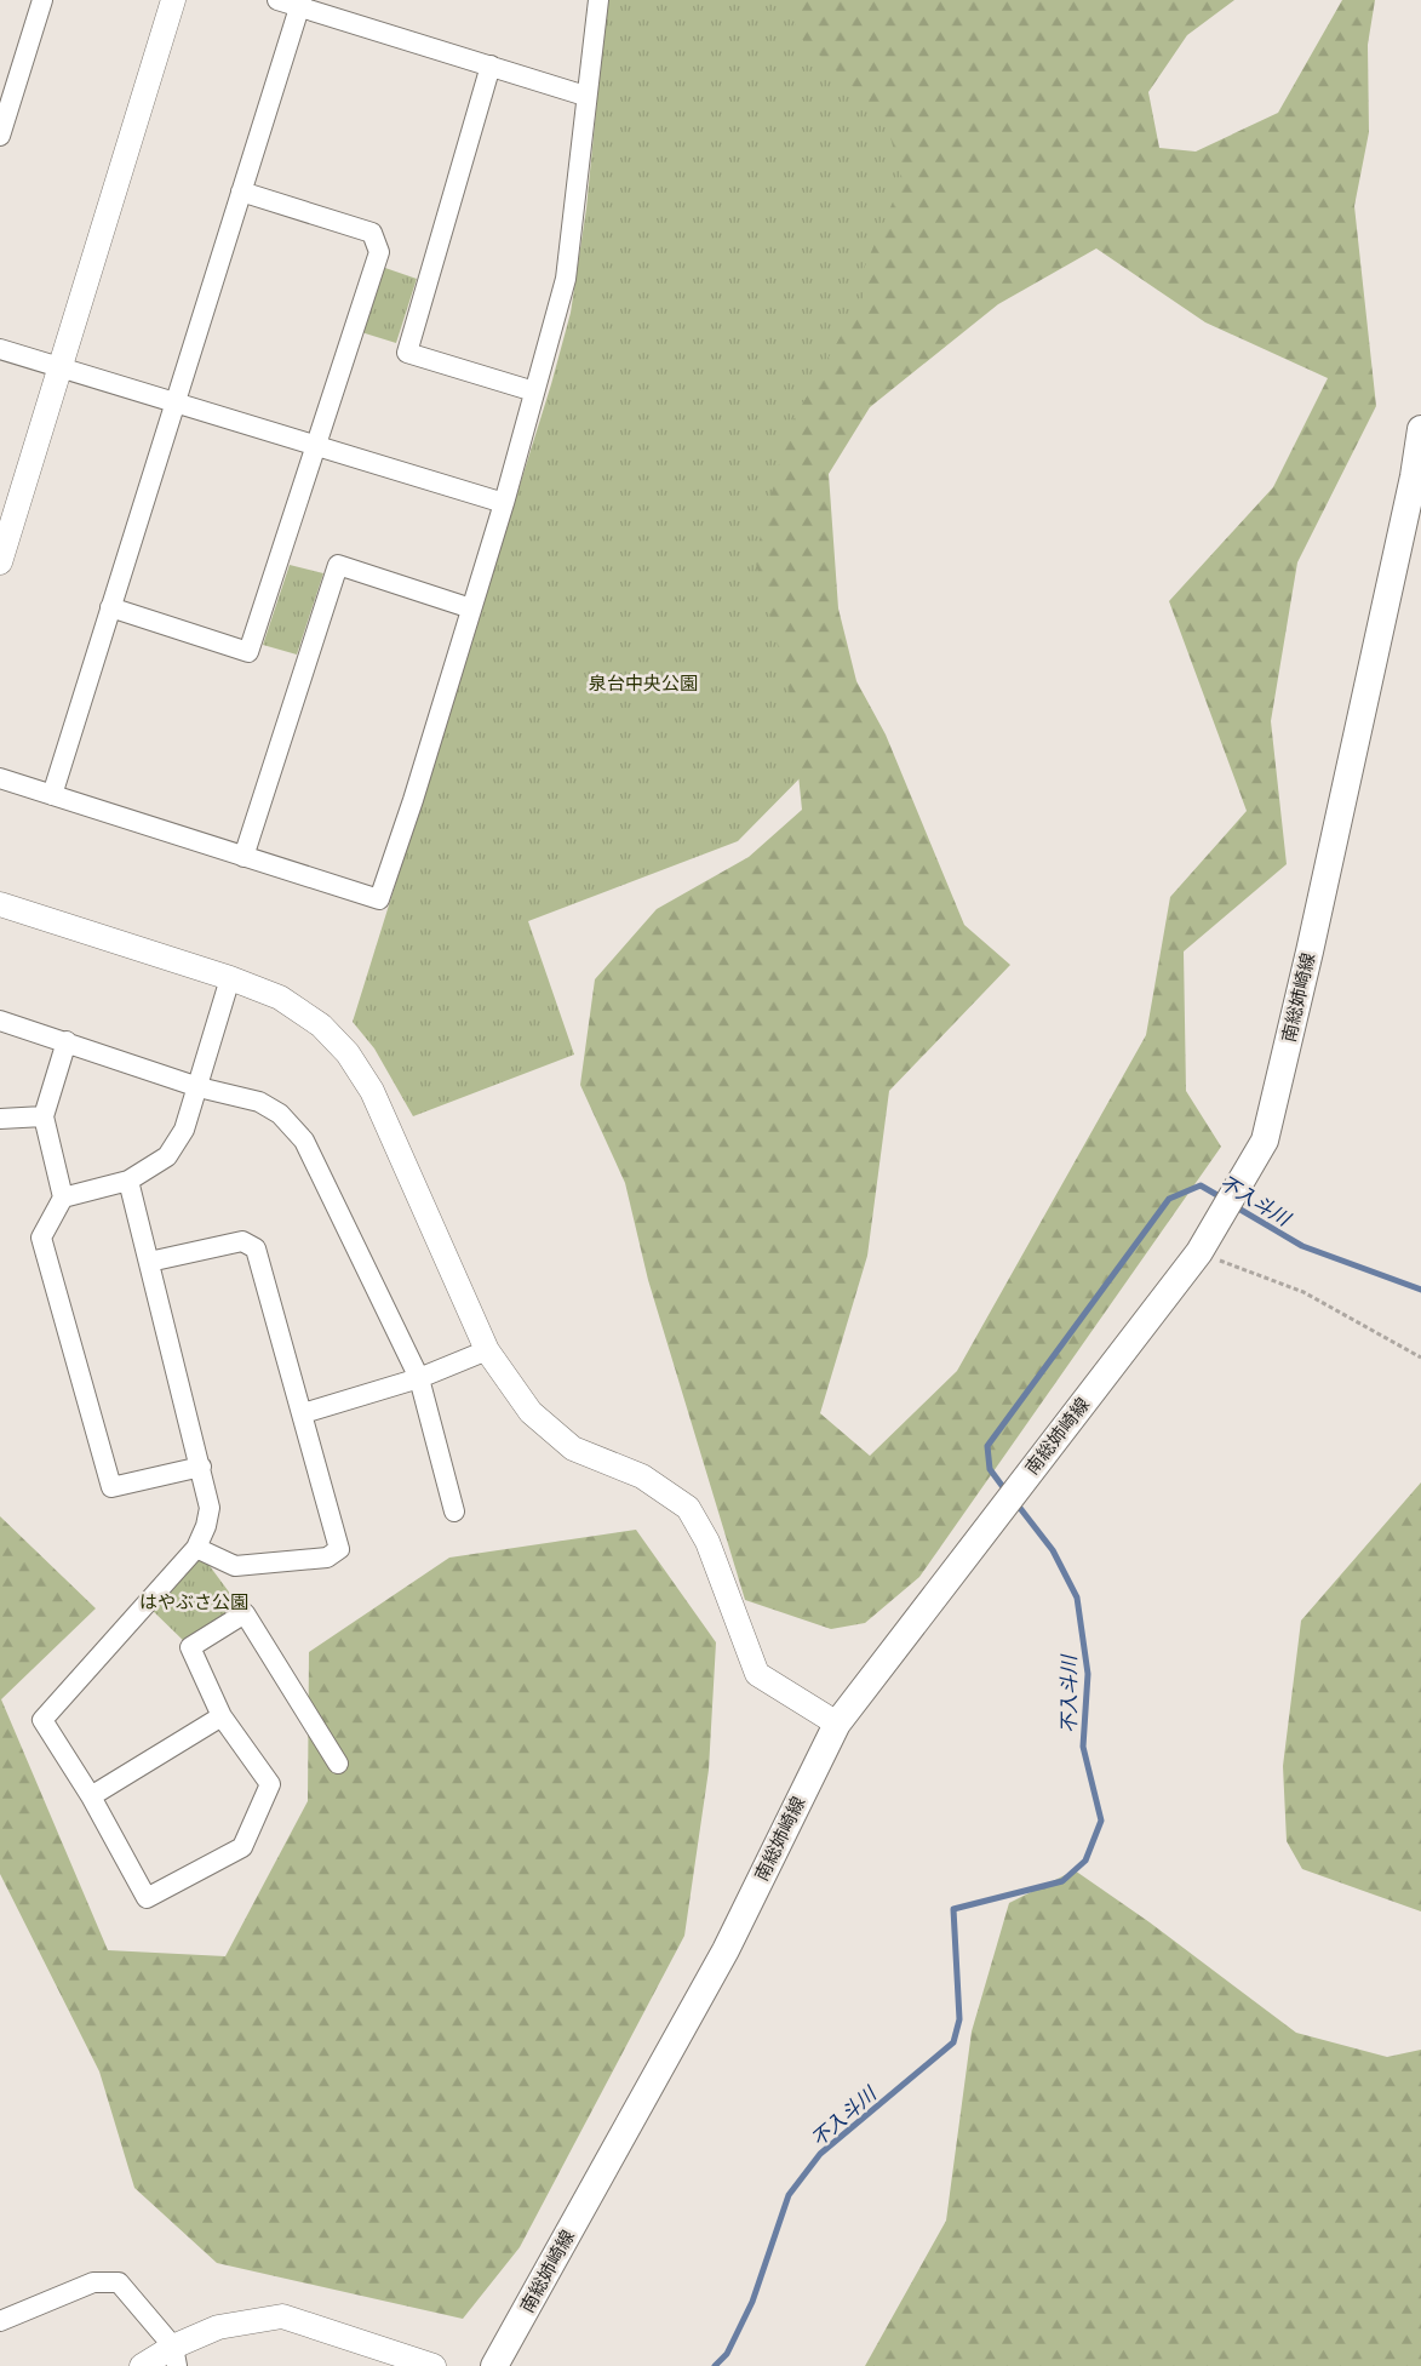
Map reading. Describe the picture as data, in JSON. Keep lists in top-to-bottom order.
{
  "streets": {
    "main road": ["南総姉崎線"]
  },
  "water": ["不入斗川"],
  "parks": ["泉台中央公園", "はやぶさ公園"]
}
